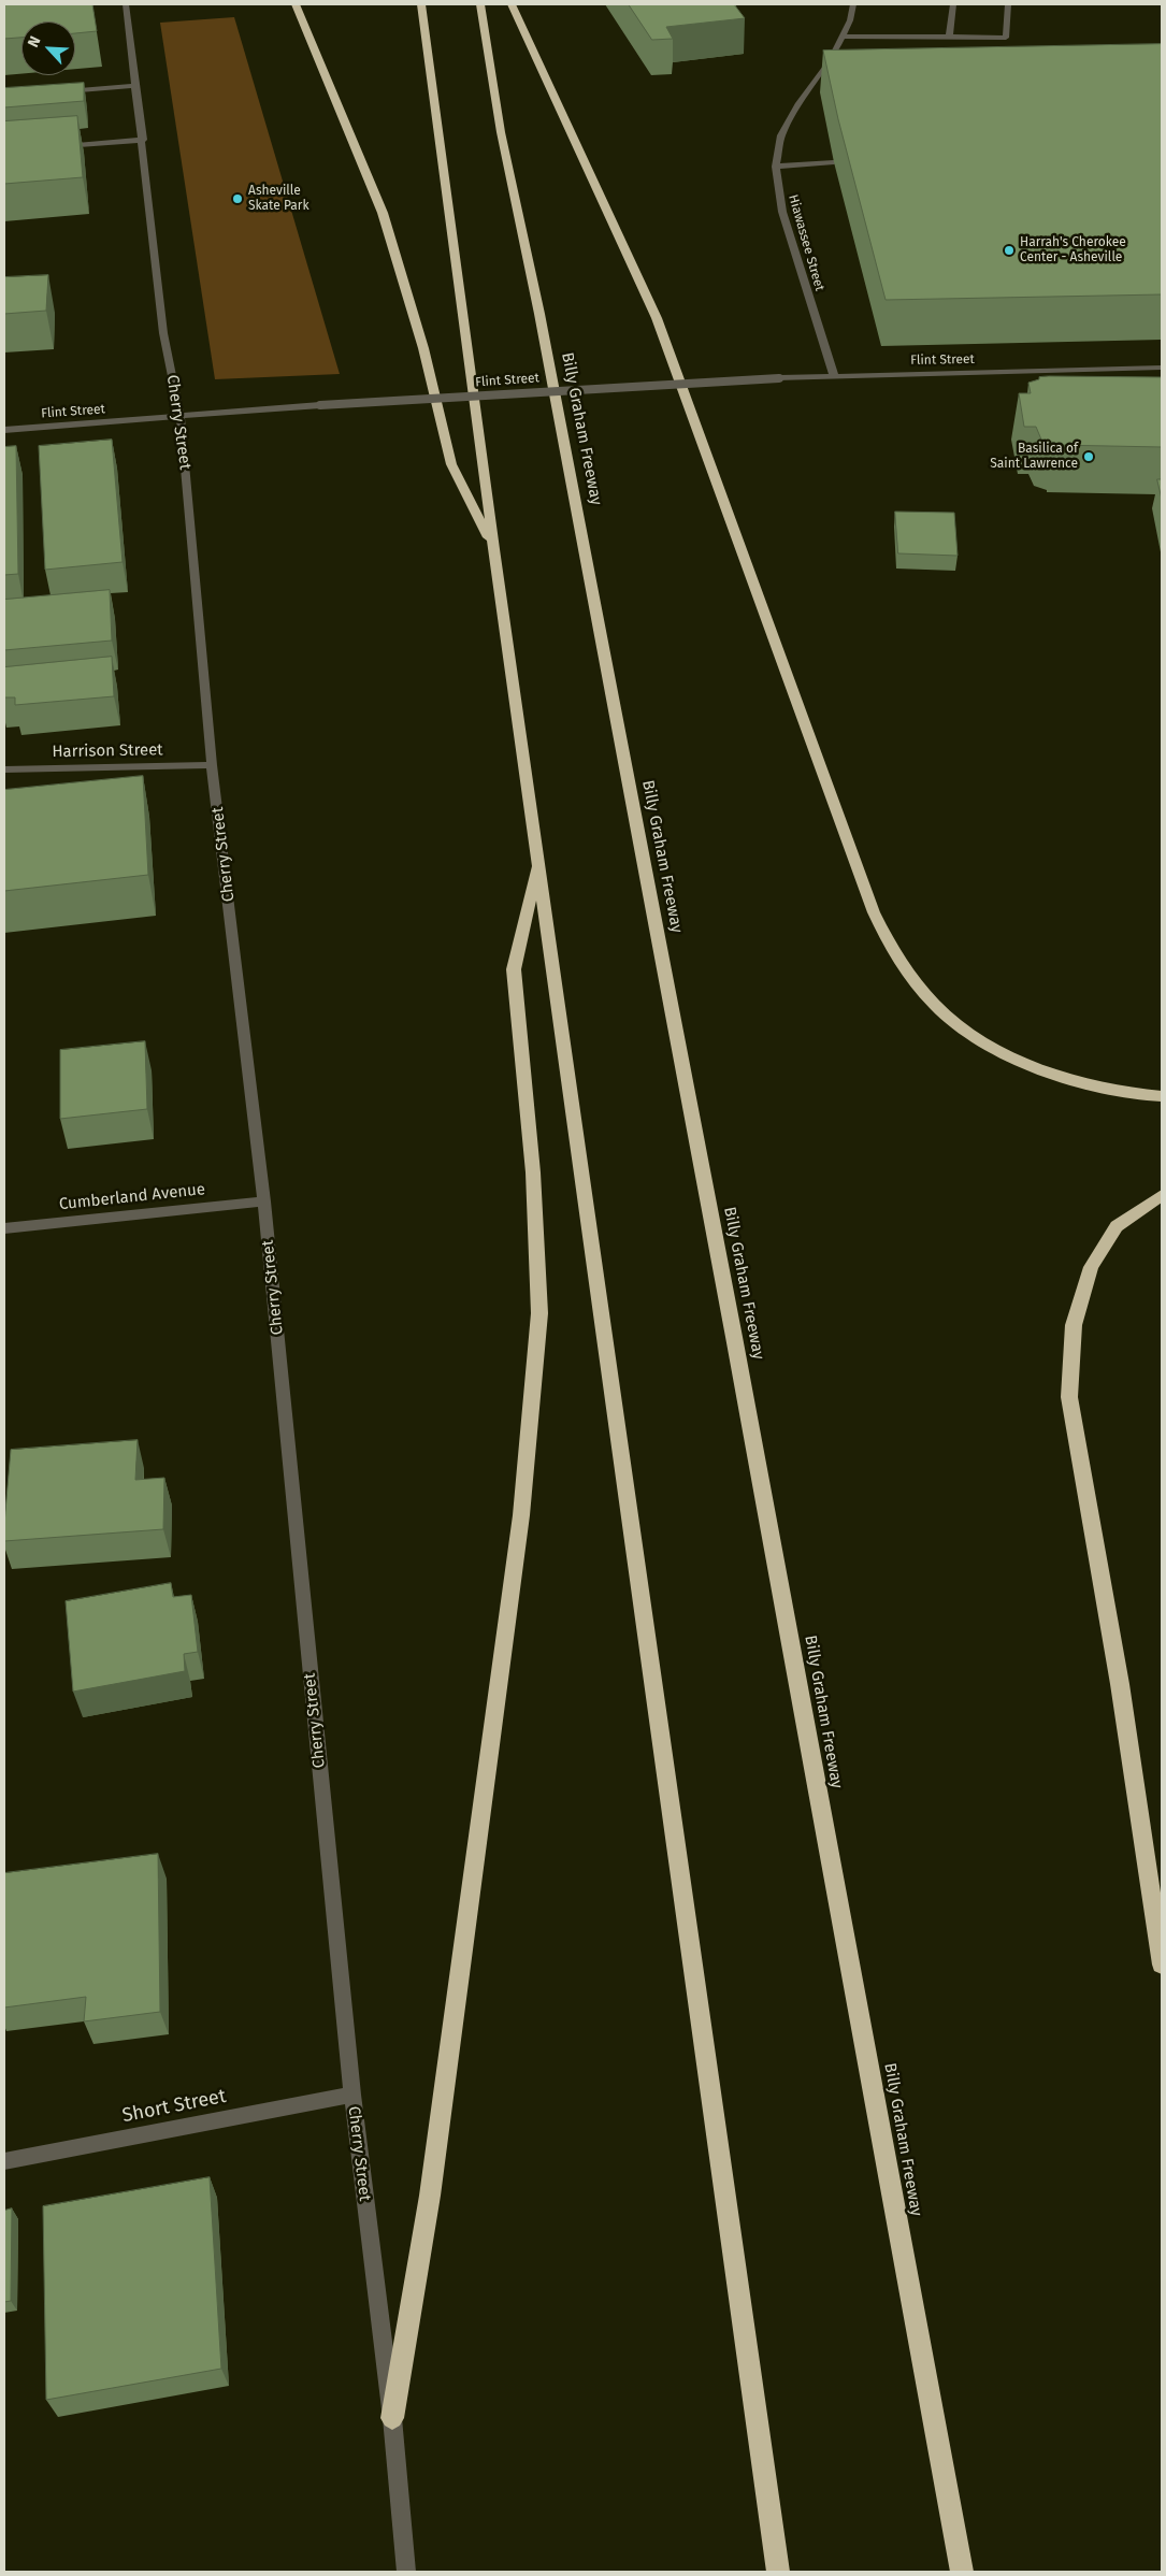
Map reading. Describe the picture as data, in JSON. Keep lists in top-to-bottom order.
{
  "streets": {
    "highway": ["Billy Graham Freeway"],
    "street": [
      "Hiawassee Street",
      "Flint Street",
      "Cherry Street",
      "Harrison Street",
      "Cumberland Avenue",
      "Short Street"
    ]
  },
  "crossings": [
    ["Hiawassee Street", "Flint Street"],
    ["Flint Street", "Cherry Street"],
    ["Cherry Street", "Harrison Street"],
    ["Cherry Street", "Cumberland Avenue"],
    ["Cherry Street", "Short Street"]
  ],
  "places": ["Asheville Skate Park", "Harrah's Cherokee Center - Asheville", "Basilica of Saint Lawrence"],
  "north": "top left"
}
